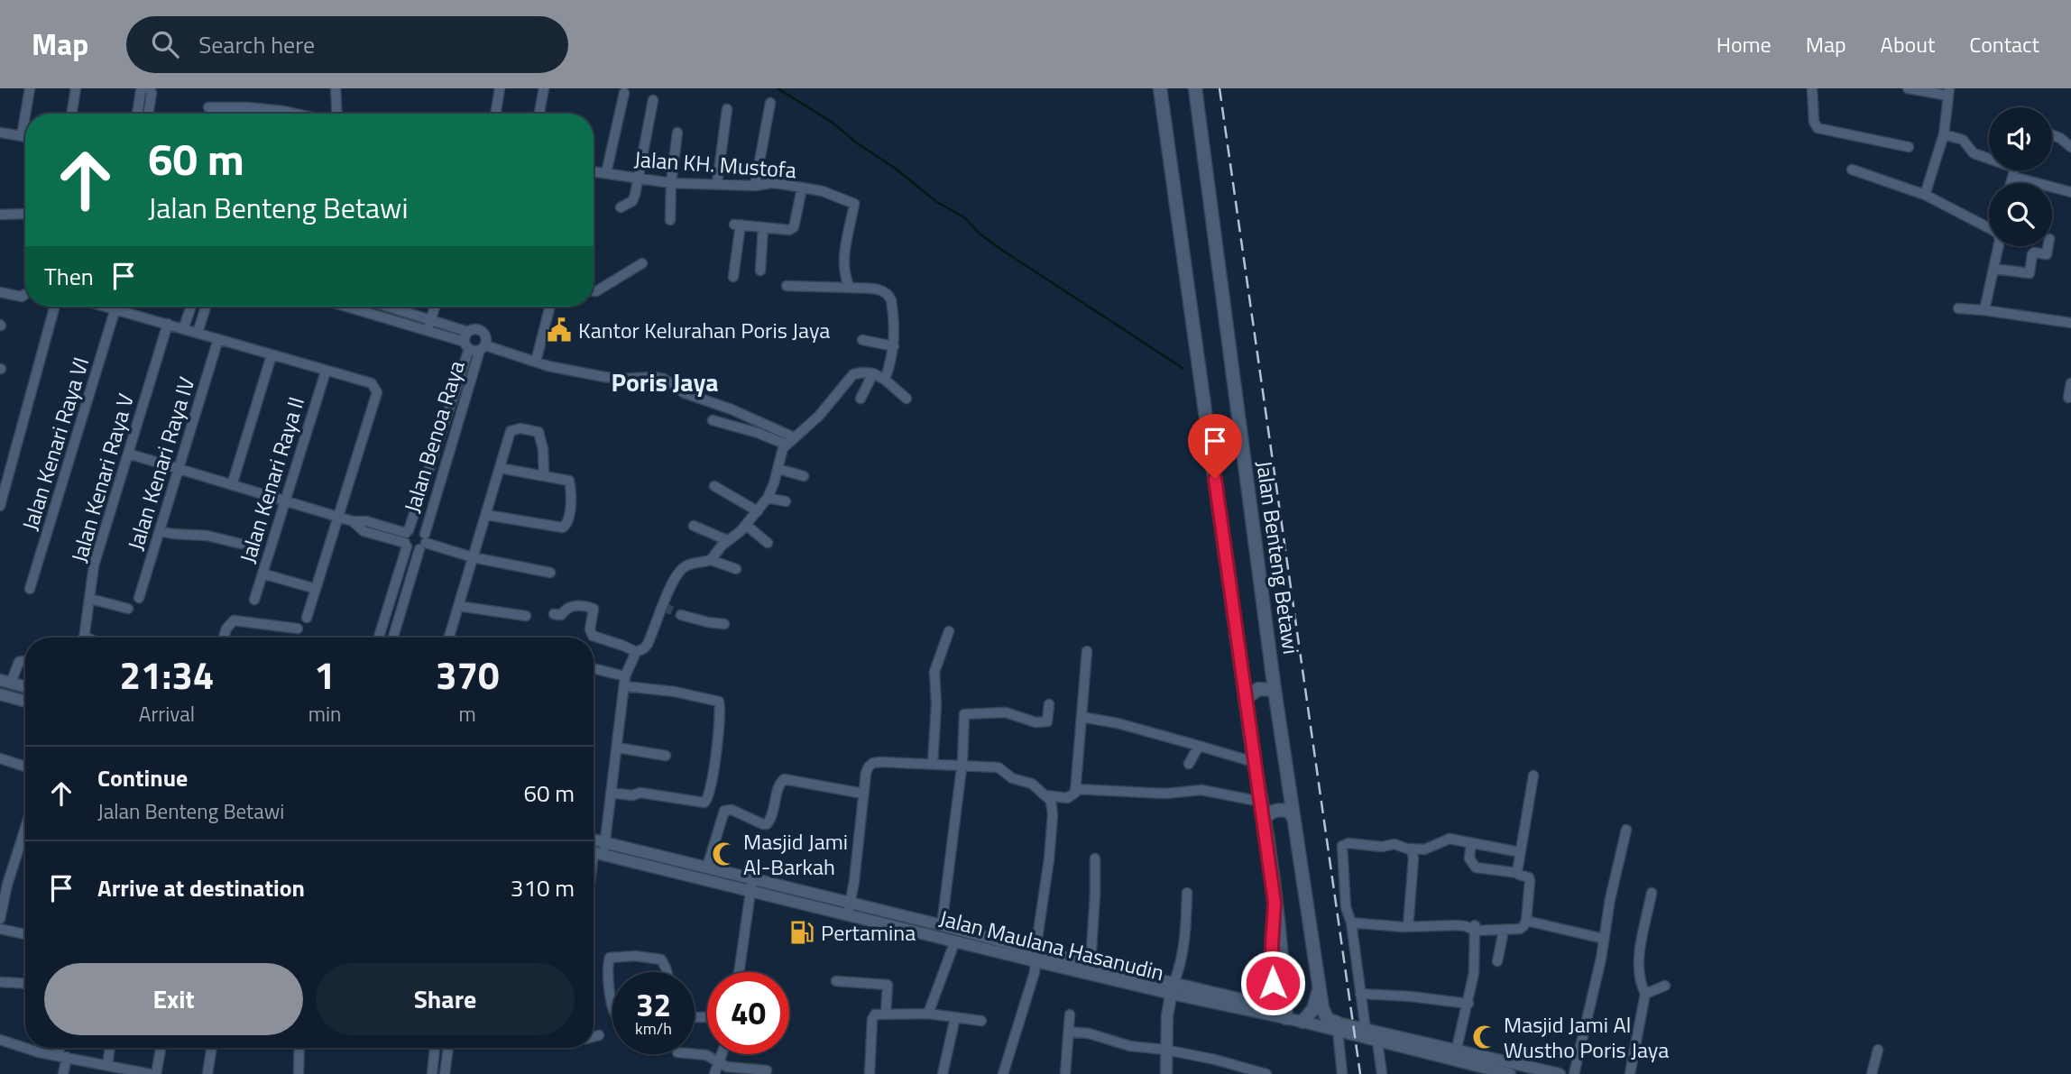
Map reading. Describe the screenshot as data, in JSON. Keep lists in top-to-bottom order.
{
  "streets": {
    "main road": ["Jalan Benteng Betawi"],
    "street": [
      "Jalan KH. Mustofa",
      "Jalan Benoa Raya",
      "Jalan Kenari Raya VI",
      "Jalan Kenari Raya IV",
      "Jalan Kenari Raya V",
      "Jalan Kenari Raya II",
      "Jalan Maulana Hasanudin"
    ]
  },
  "crossings": [
    ["Jalan Benteng Betawi", "Jalan Maulana Hasanudin"]
  ],
  "districts": ["Poris Jaya"],
  "places": {
    "public building": ["Kantor Kelurahan Poris Jaya"],
    "mosque": ["Masjid Jami Al-Barkah", "Masjid Jami Al Wustho Poris Jaya"],
    "fuel station": ["Pertamina"]
  },
  "page": {
    "header": "Map",
    "search": "Search here",
    "nav": [
      "Home",
      "Map",
      "About",
      "Contact"
    ],
    "turn": ["60 m", "Jalan Benteng Betawi"],
    "then": "Then",
    "eta": [
      "21:34",
      "Arrival",
      "1",
      "min",
      "370",
      "m"
    ],
    "list": [
      {
        "name": "Continue",
        "note": "Jalan Benteng Betawi",
        "value": "60 m"
      },
      {
        "name": "Arrive at destination",
        "value": "310 m"
      }
    ],
    "buttons": ["Exit", "Share"],
    "speed": "32 km/h",
    "limit": "40"
  }
}
